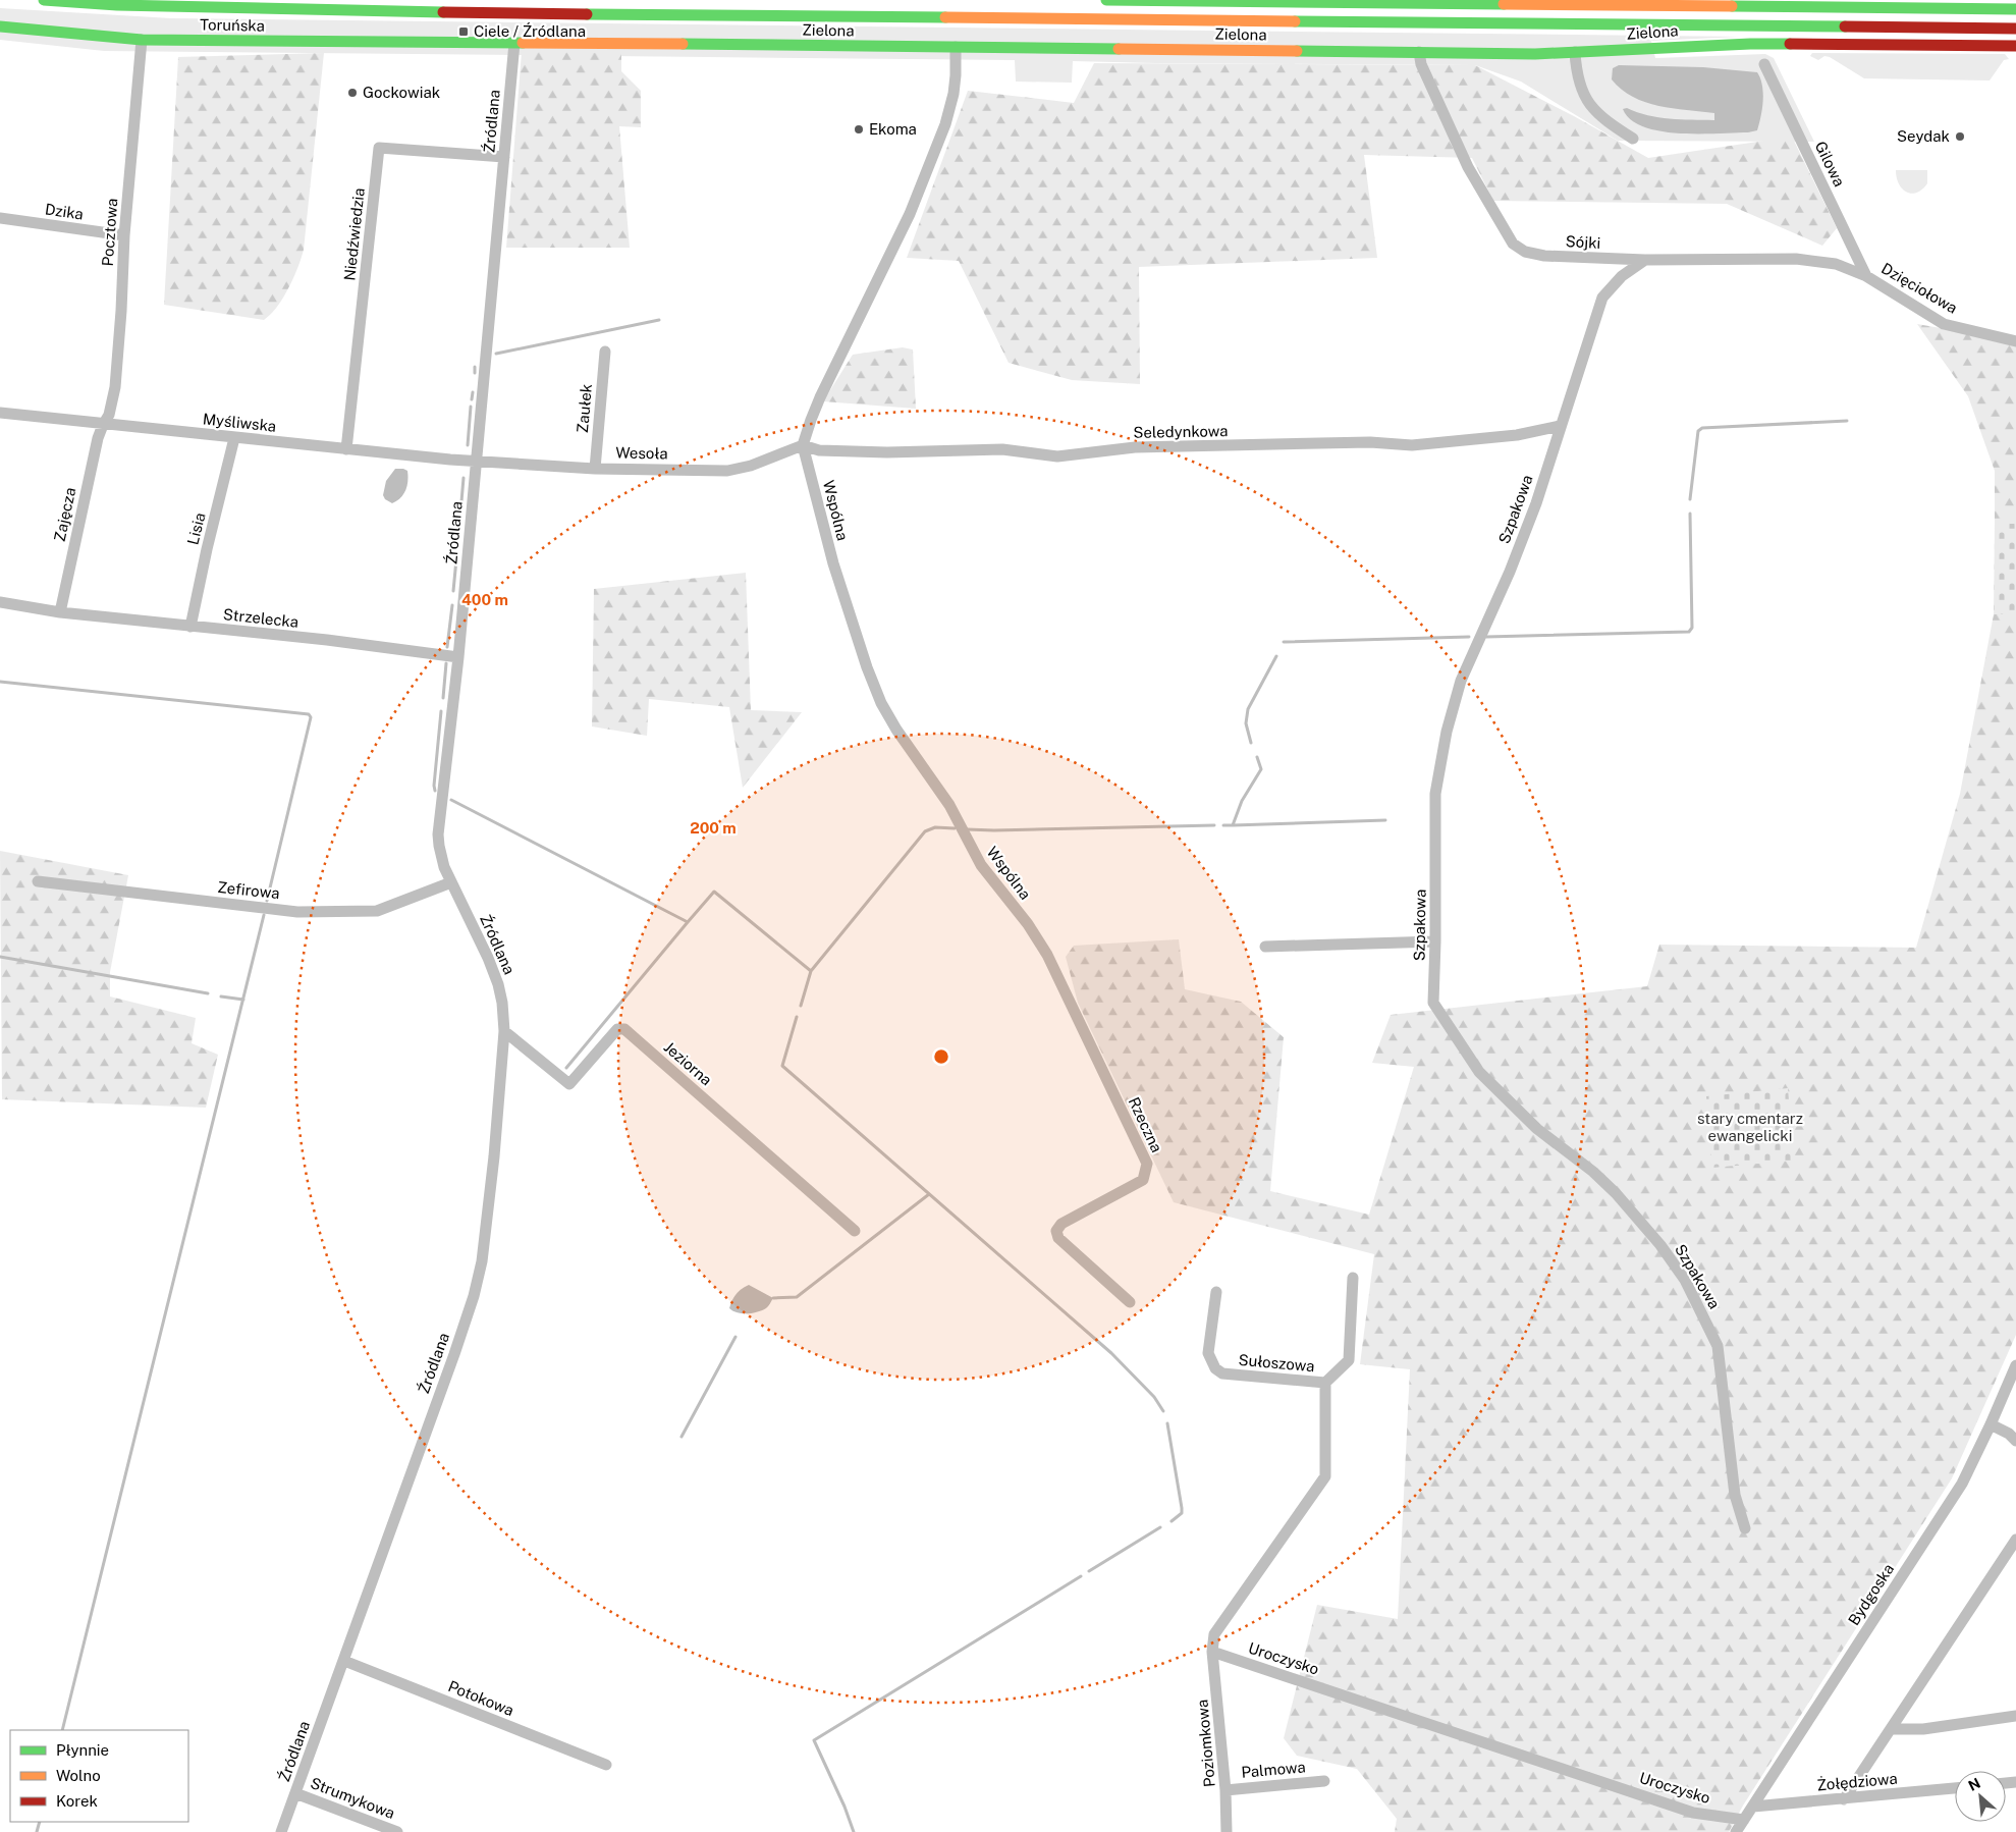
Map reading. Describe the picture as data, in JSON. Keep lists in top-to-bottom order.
{
  "streets": {
    "main road": ["Toruńska", "Zielona"],
    "street": [
      "Źródlana",
      "Gilowa",
      "Dzika",
      "Pocztowa",
      "Niedźwiedzia",
      "Sójki",
      "Dzięciołowa",
      "Zaułek",
      "Myśliwska",
      "Seledynkowa",
      "Wesoła",
      "Szpakowa",
      "Wspólna",
      "Zajęcza",
      "Lisia",
      "Strzelecka",
      "Zefirowa",
      "Jeziorna",
      "Rzeczna",
      "Sułoszowa",
      "Bydgoska",
      "Uroczysko",
      "Potokowa",
      "Poziomkowa",
      "Palmowa",
      "Żołędziowa",
      "Strumykowa"
    ]
  },
  "crossings": [
    ["Toruńska", "Zielona"],
    ["Toruńska", "Pocztowa"],
    ["Zielona", "Źródlana"],
    ["Zielona", "Sójki"],
    ["Źródlana", "Niedźwiedzia"],
    ["Źródlana", "Myśliwska"],
    ["Źródlana", "Wesoła"],
    ["Źródlana", "Strzelecka"],
    ["Źródlana", "Zefirowa"],
    ["Źródlana", "Jeziorna"],
    ["Źródlana", "Potokowa"],
    ["Źródlana", "Strumykowa"],
    ["Gilowa", "Sójki"],
    ["Gilowa", "Dzięciołowa"],
    ["Dzika", "Pocztowa"],
    ["Pocztowa", "Myśliwska"],
    ["Pocztowa", "Zajęcza"],
    ["Niedźwiedzia", "Myśliwska"],
    ["Sójki", "Dzięciołowa"],
    ["Sójki", "Szpakowa"],
    ["Zaułek", "Wesoła"],
    ["Myśliwska", "Wesoła"],
    ["Myśliwska", "Zajęcza"],
    ["Myśliwska", "Lisia"],
    ["Seledynkowa", "Wesoła"],
    ["Seledynkowa", "Szpakowa"],
    ["Seledynkowa", "Wspólna"],
    ["Wesoła", "Wspólna"],
    ["Wspólna", "Rzeczna"],
    ["Zajęcza", "Strzelecka"],
    ["Lisia", "Strzelecka"],
    ["Bydgoska", "Uroczysko"],
    ["Bydgoska", "Żołędziowa"],
    ["Uroczysko", "Poziomkowa"],
    ["Poziomkowa", "Palmowa"]
  ],
  "parks": ["stary cmentarz ewangelicki"],
  "places": {
    "transit": ["Ciele / Źródlana"],
    "other": ["Gockowiak", "Ekoma", "Seydak"]
  },
  "legend": ["Płynnie", "Wolno", "Korek"],
  "north": "top left",
  "rings": ["400 m", "200 m"]
}
